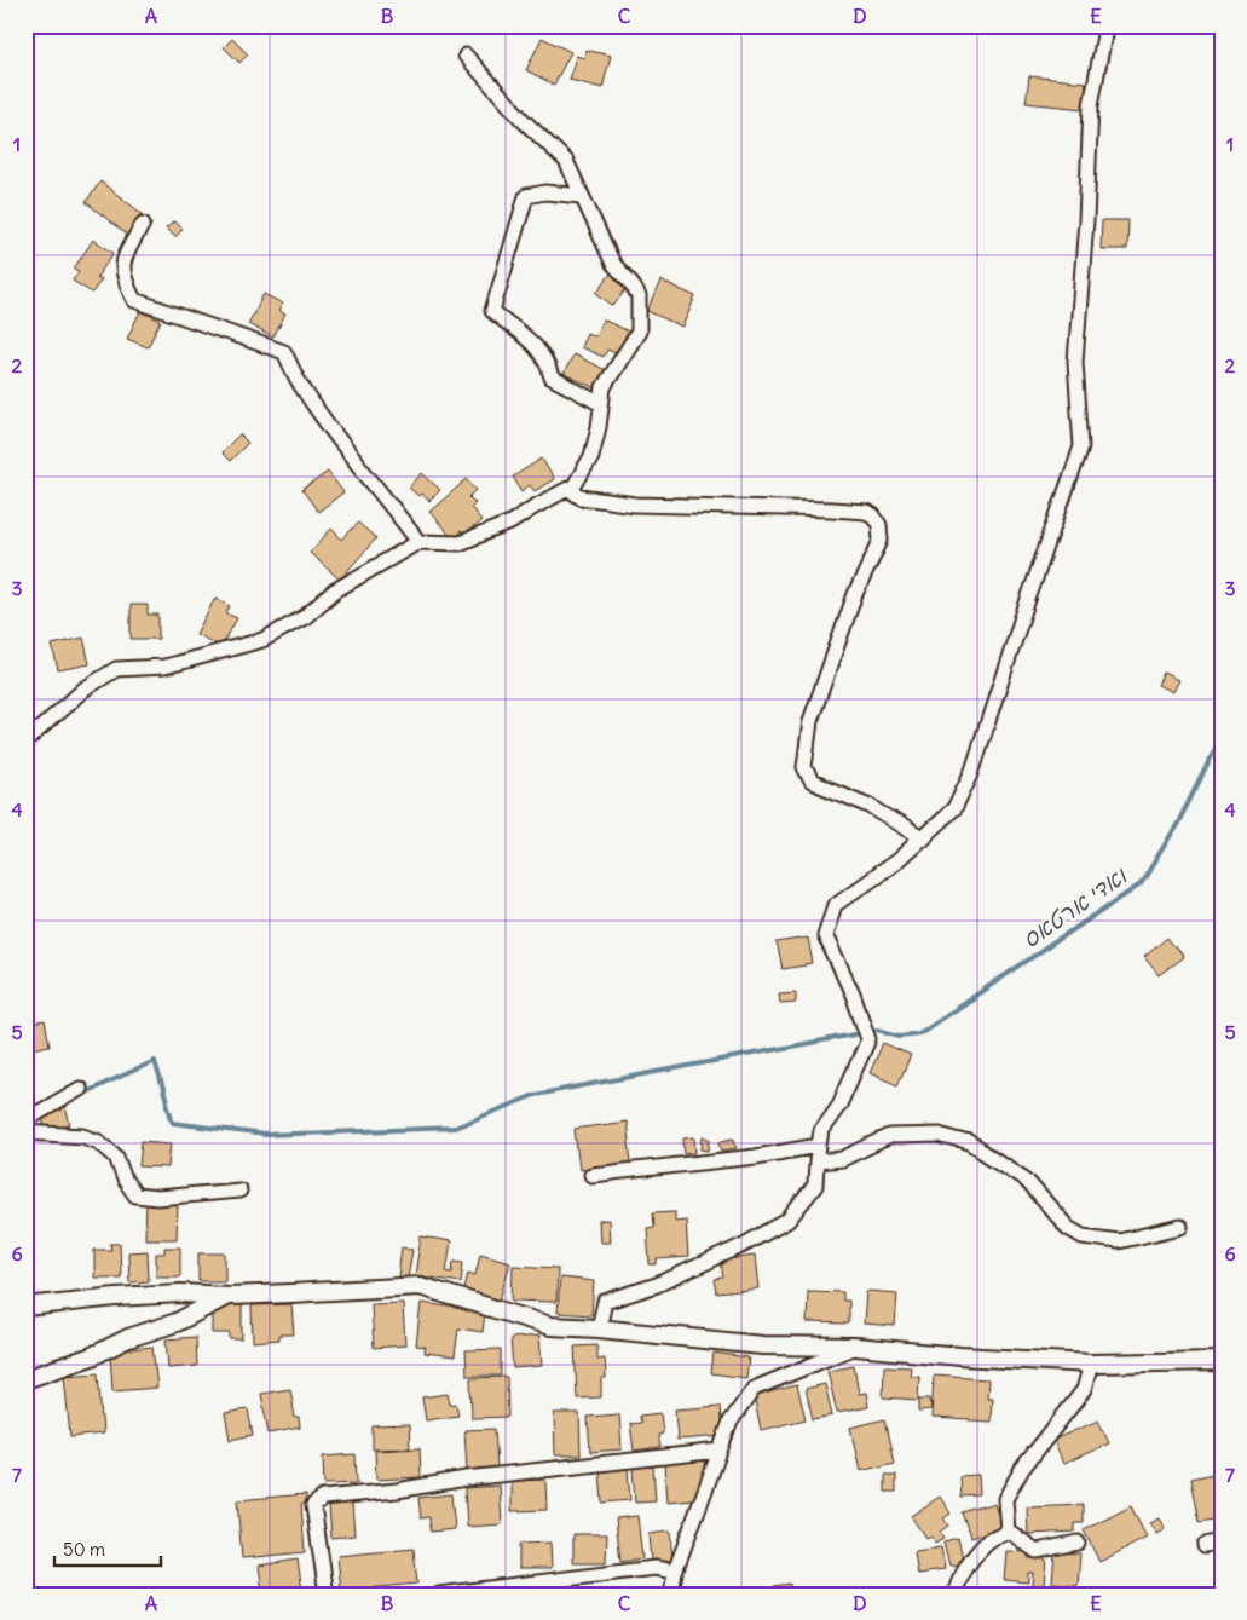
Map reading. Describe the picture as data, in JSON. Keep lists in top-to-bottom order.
{
  "water": ["ואדי ארטאס"],
  "scale_bar": "50 m",
  "grid": {
    "columns": [
      "A",
      "B",
      "C",
      "D",
      "E"
    ],
    "rows": [
      "1",
      "2",
      "3",
      "4",
      "5",
      "6",
      "7"
    ]
  }
}
